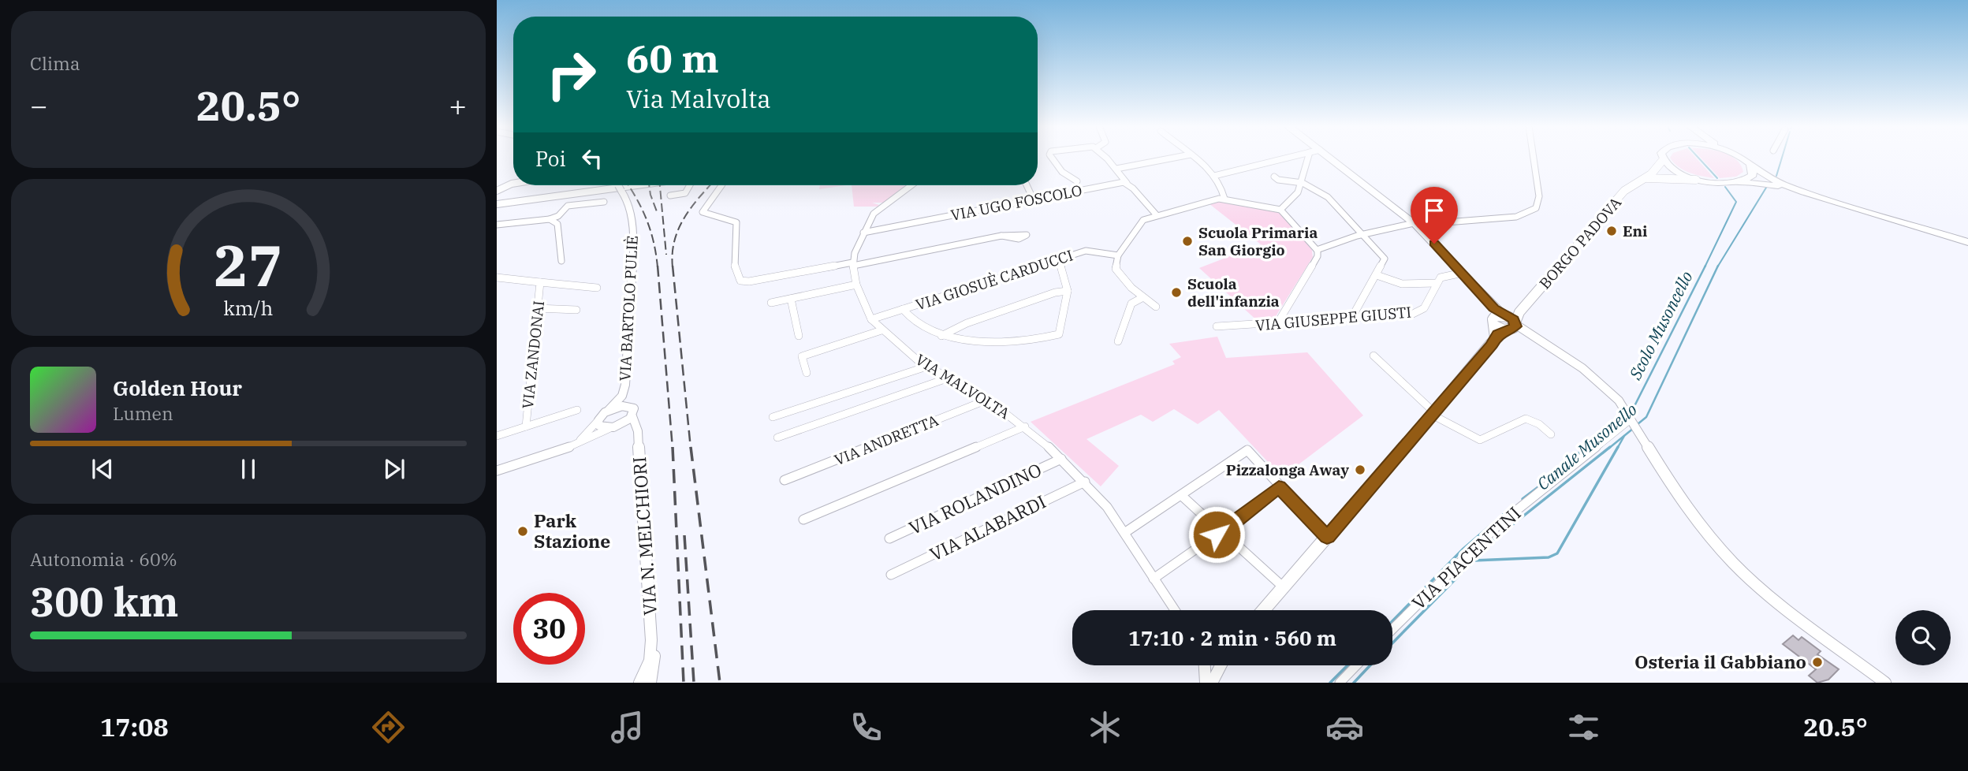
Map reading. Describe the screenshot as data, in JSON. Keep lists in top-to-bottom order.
{
  "streets": {
    "main road": ["BORGO PADOVA"],
    "street": [
      "VIA UGO FOSCOLO",
      "VIA GIOSUÈ CARDUCCI",
      "VIA BARTOLO PULIÈ",
      "VIA GIUSEPPE GIUSTI",
      "VIA ZANDONAI",
      "VIA MALVOLTA",
      "VIA ANDRETTA",
      "VIA ROLANDINO",
      "VIA ALABARDI",
      "VIA N. MELCHIORI",
      "VIA PIACENTINI"
    ]
  },
  "crossings": [
    ["VIA UGO FOSCOLO", "VIA MALVOLTA"],
    ["VIA GIOSUÈ CARDUCCI", "VIA MALVOLTA"],
    ["VIA BARTOLO PULIÈ", "VIA N. MELCHIORI"],
    ["VIA MALVOLTA", "VIA ANDRETTA"],
    ["VIA MALVOLTA", "VIA ROLANDINO"],
    ["VIA MALVOLTA", "VIA ALABARDI"]
  ],
  "water": ["Scolo Musoncello", "Canale Musonello"],
  "places": [
    "Eni",
    "Scuola Primaria San Giorgio",
    "Scuola dell'infanzia",
    "Pizzalonga Away",
    "Park Stazione",
    "Osteria il Gabbiano"
  ],
  "page": {
    "tile": [
      "Clima",
      ["Autonomia · 60%", "300 km"]
    ],
    "turn": ["60 m", "Via Malvolta"],
    "heat": ["−", "20.5°", "+"],
    "then": "Poi",
    "song": ["Golden Hour", "Lumen"],
    "limit": "30",
    "trip": "17:10 · 2 min · 560 m",
    "tabs": ["17:08", "20.5°"],
    "gauge": ["27", "km/h"]
  }
}
